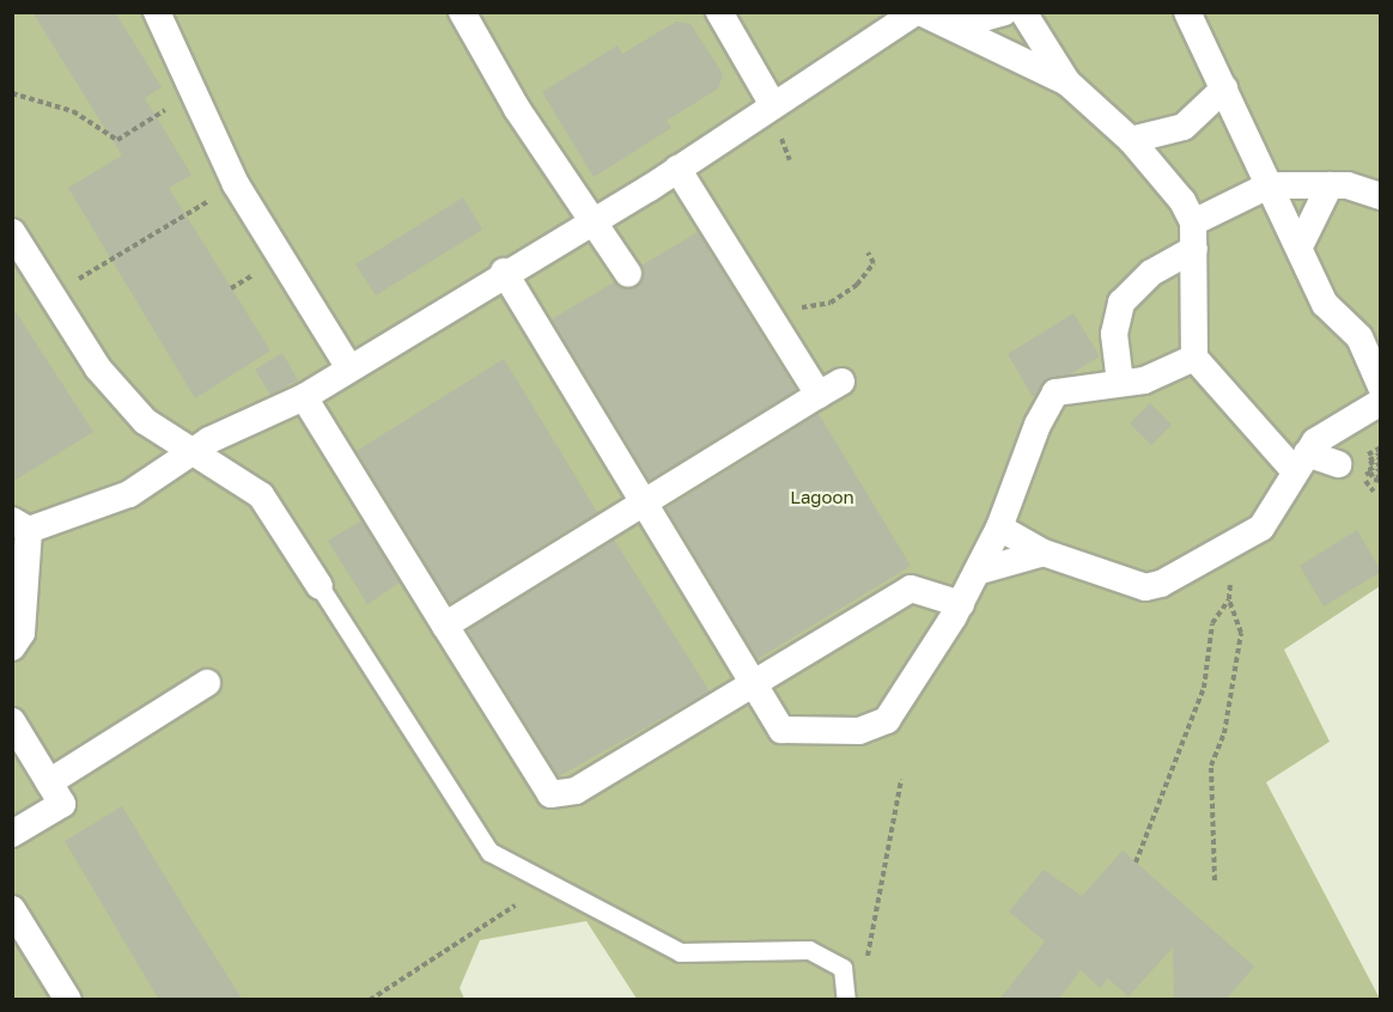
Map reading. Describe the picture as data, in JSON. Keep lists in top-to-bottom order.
{
  "parks": ["Lagoon"]
}
